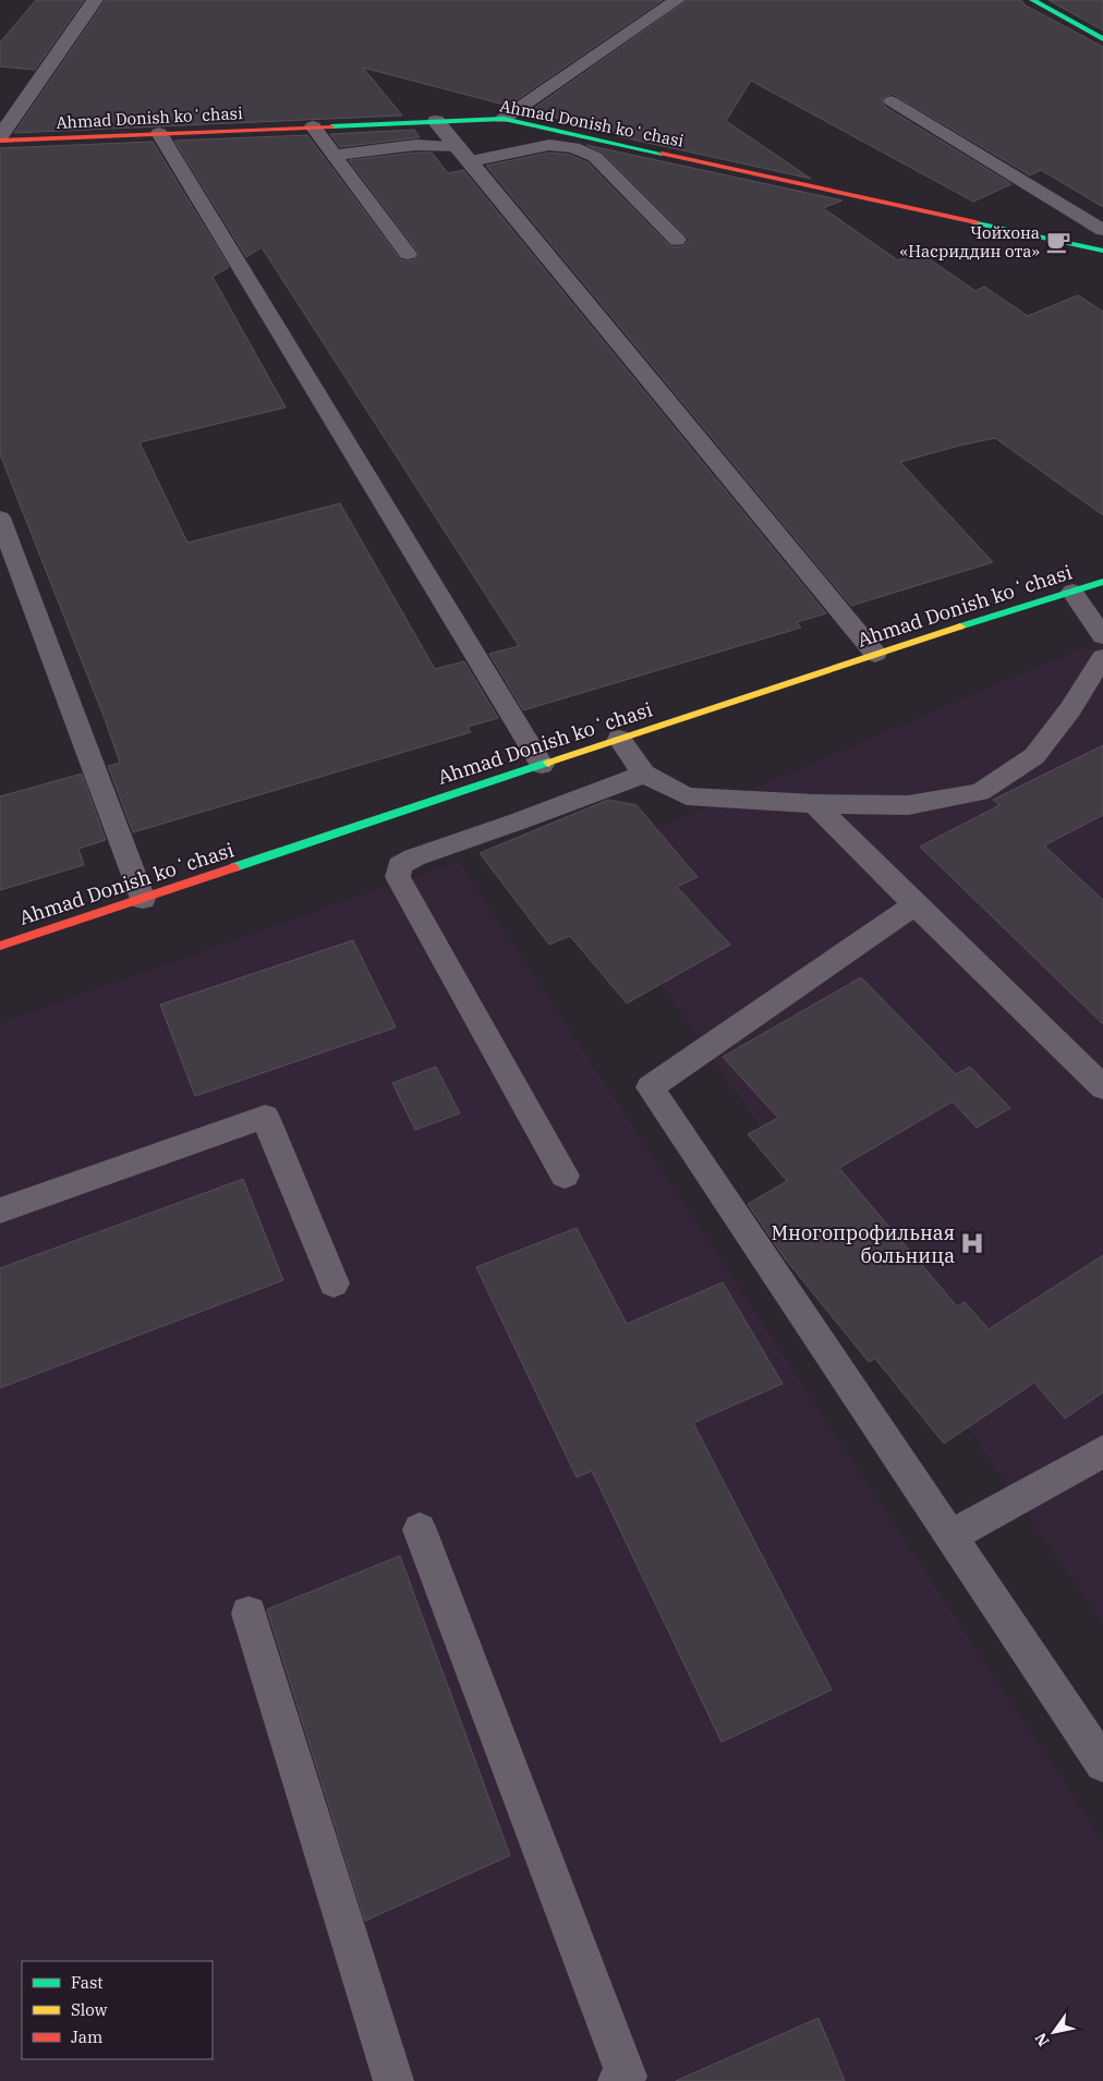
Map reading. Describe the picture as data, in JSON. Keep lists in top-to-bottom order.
{
  "streets": {
    "street": ["Ahmad Donish koʻchasi"]
  },
  "places": {
    "cafe": ["Чойхона «Насриддин ота»"],
    "hospital": ["Многопрофильная больница"]
  },
  "legend": ["Fast", "Slow", "Jam"],
  "north": "bottom left"
}
